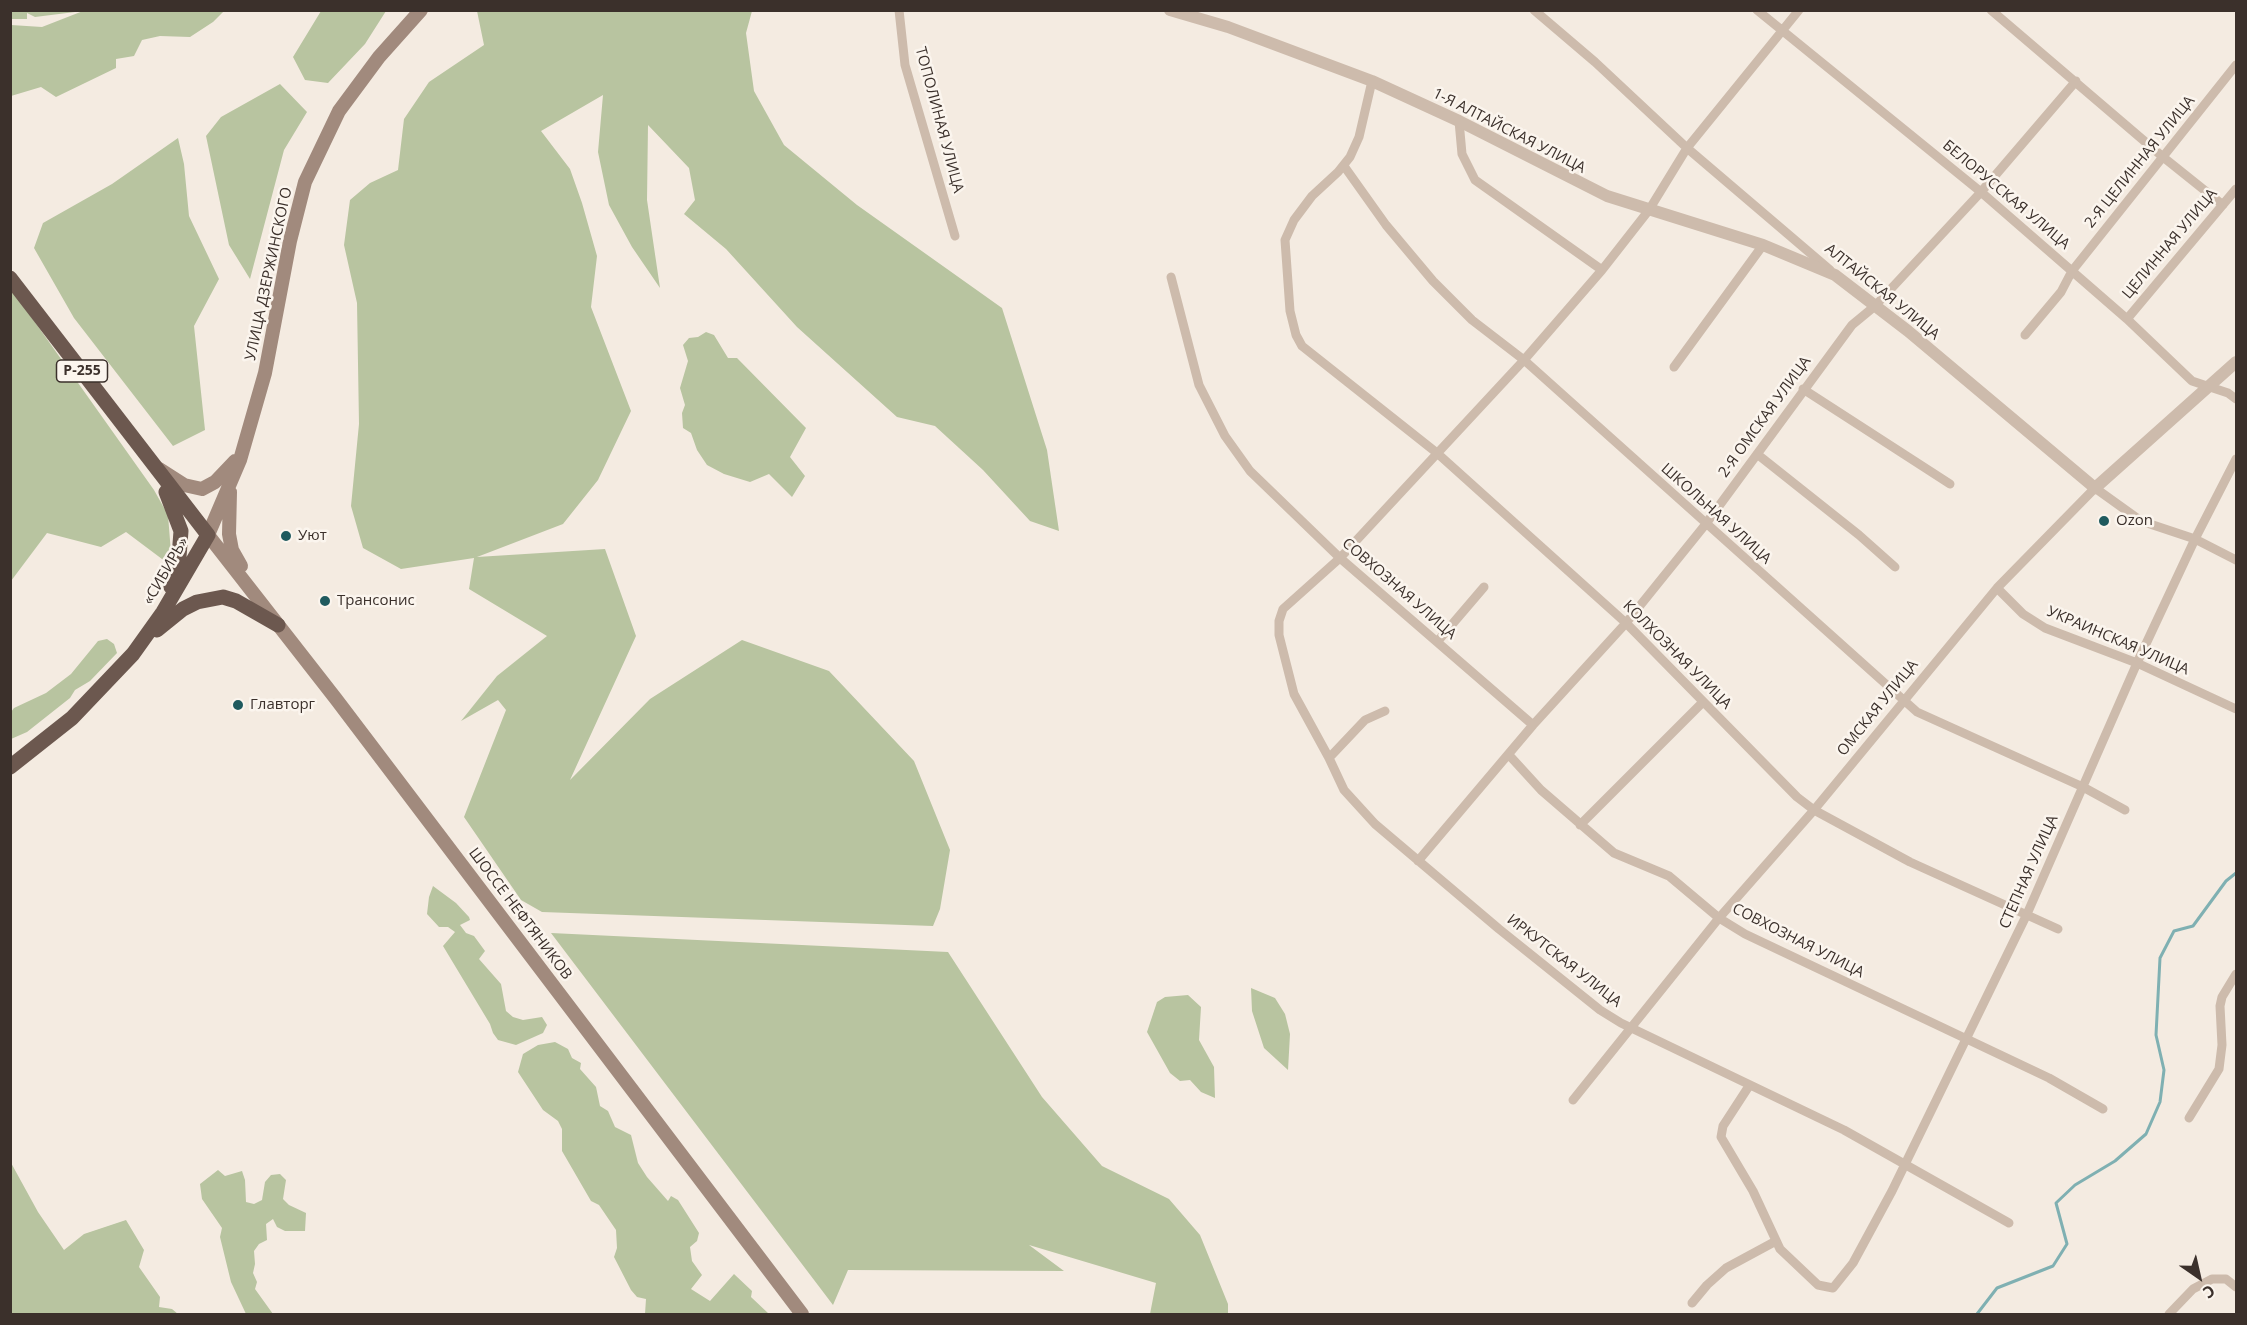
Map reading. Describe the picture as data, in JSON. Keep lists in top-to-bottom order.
{
  "streets": {
    "highway": ["Р-255", "«СИБИРЬ»"],
    "main road": ["УЛИЦА ДЗЕРЖИНСКОГО", "ШОССЕ НЕФТЯНИКОВ"],
    "street": [
      "ТОПОЛИНАЯ УЛИЦА",
      "1-Я АЛТАЙСКАЯ УЛИЦА",
      "2-Я ЦЕЛИННАЯ УЛИЦА",
      "БЕЛОРУССКАЯ УЛИЦА",
      "ЦЕЛИННАЯ УЛИЦА",
      "АЛТАЙСКАЯ УЛИЦА",
      "2-Я ОМСКАЯ УЛИЦА",
      "ШКОЛЬНАЯ УЛИЦА",
      "СОВХОЗНАЯ УЛИЦА",
      "УКРАИНСКАЯ УЛИЦА",
      "КОЛХОЗНАЯ УЛИЦА",
      "ОМСКАЯ УЛИЦА",
      "СТЕПНАЯ УЛИЦА",
      "ИРКУТСКАЯ УЛИЦА"
    ]
  },
  "crossings": [
    ["1-Я АЛТАЙСКАЯ УЛИЦА", "АЛТАЙСКАЯ УЛИЦА"],
    ["2-Я ЦЕЛИННАЯ УЛИЦА", "БЕЛОРУССКАЯ УЛИЦА"],
    ["БЕЛОРУССКАЯ УЛИЦА", "ЦЕЛИННАЯ УЛИЦА"],
    ["БЕЛОРУССКАЯ УЛИЦА", "2-Я ОМСКАЯ УЛИЦА"],
    ["БЕЛОРУССКАЯ УЛИЦА", "ОМСКАЯ УЛИЦА"],
    ["УЛИЦА ДЗЕРЖИНСКОГО", "«СИБИРЬ»"],
    ["УЛИЦА ДЗЕРЖИНСКОГО", "ШОССЕ НЕФТЯНИКОВ"],
    ["АЛТАЙСКАЯ УЛИЦА", "2-Я ОМСКАЯ УЛИЦА"],
    ["АЛТАЙСКАЯ УЛИЦА", "ОМСКАЯ УЛИЦА"],
    ["АЛТАЙСКАЯ УЛИЦА", "СТЕПНАЯ УЛИЦА"],
    ["Р-255", "«СИБИРЬ»"],
    ["2-Я ОМСКАЯ УЛИЦА", "ШКОЛЬНАЯ УЛИЦА"],
    ["2-Я ОМСКАЯ УЛИЦА", "СОВХОЗНАЯ УЛИЦА"],
    ["2-Я ОМСКАЯ УЛИЦА", "КОЛХОЗНАЯ УЛИЦА"],
    ["2-Я ОМСКАЯ УЛИЦА", "ИРКУТСКАЯ УЛИЦА"],
    ["ШКОЛЬНАЯ УЛИЦА", "КОЛХОЗНАЯ УЛИЦА"],
    ["ШКОЛЬНАЯ УЛИЦА", "ОМСКАЯ УЛИЦА"],
    ["ШКОЛЬНАЯ УЛИЦА", "СТЕПНАЯ УЛИЦА"],
    ["«СИБИРЬ»", "ШОССЕ НЕФТЯНИКОВ"],
    ["СОВХОЗНАЯ УЛИЦА", "ОМСКАЯ УЛИЦА"],
    ["СОВХОЗНАЯ УЛИЦА", "СТЕПНАЯ УЛИЦА"],
    ["СОВХОЗНАЯ УЛИЦА", "ИРКУТСКАЯ УЛИЦА"],
    ["УКРАИНСКАЯ УЛИЦА", "ОМСКАЯ УЛИЦА"],
    ["УКРАИНСКАЯ УЛИЦА", "СТЕПНАЯ УЛИЦА"],
    ["КОЛХОЗНАЯ УЛИЦА", "ОМСКАЯ УЛИЦА"],
    ["КОЛХОЗНАЯ УЛИЦА", "СТЕПНАЯ УЛИЦА"],
    ["ОМСКАЯ УЛИЦА", "ИРКУТСКАЯ УЛИЦА"],
    ["СТЕПНАЯ УЛИЦА", "ИРКУТСКАЯ УЛИЦА"]
  ],
  "places": [
    "Ozon",
    "Уют",
    "Трансонис",
    "Главторг"
  ],
  "north": "bottom right"
}
